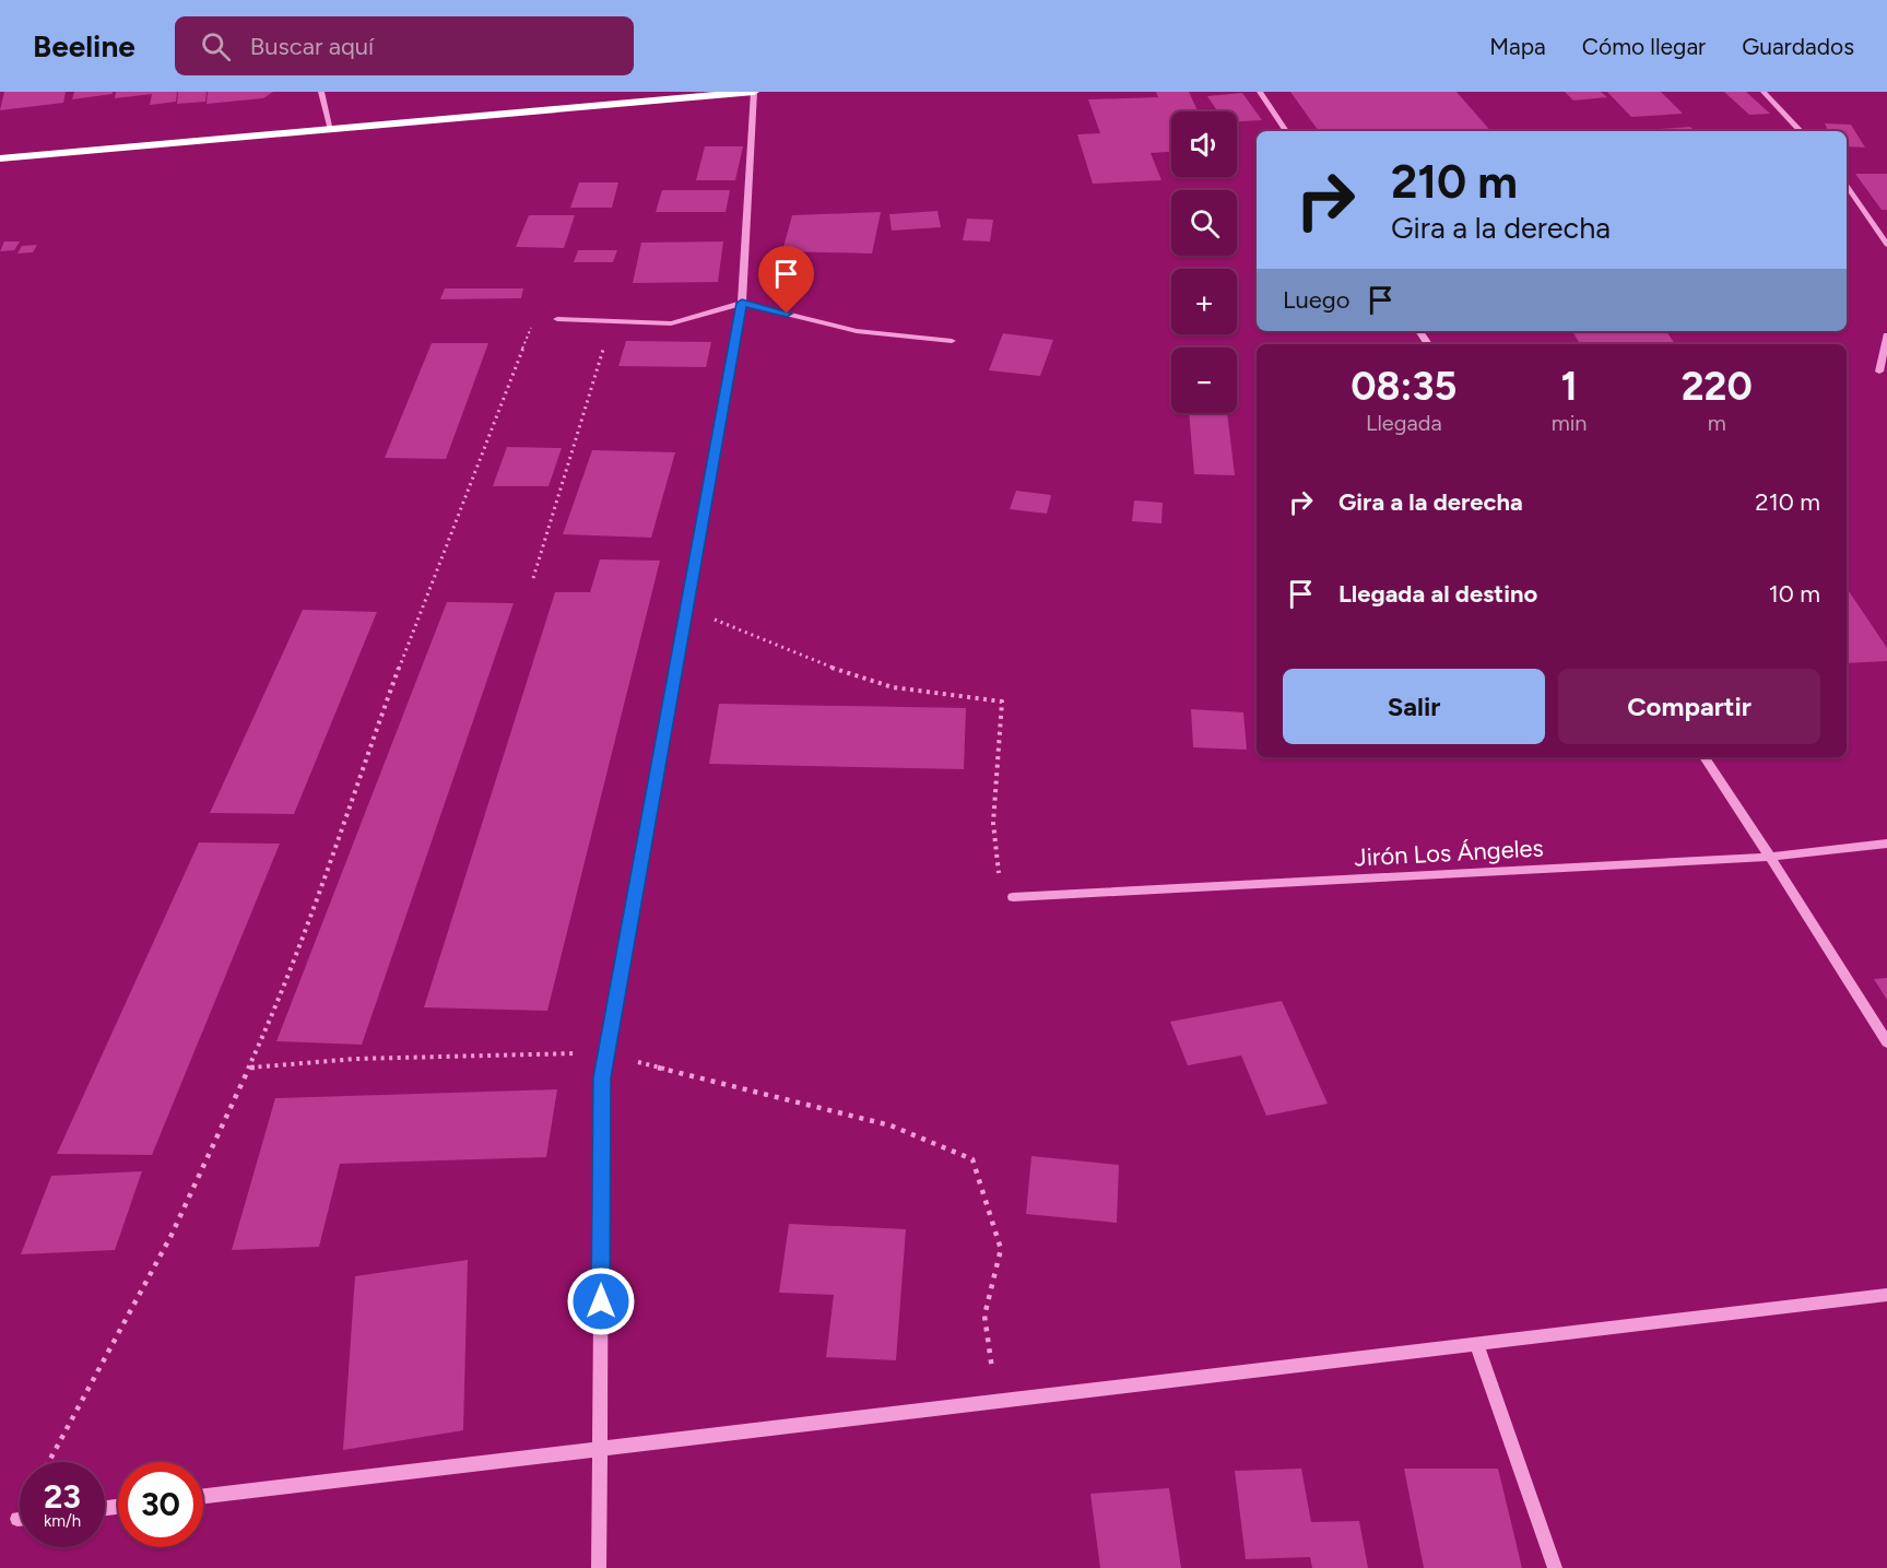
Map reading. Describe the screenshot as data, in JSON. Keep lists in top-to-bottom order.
{
  "streets": {
    "street": ["Jirón Los Ángeles"]
  },
  "page": {
    "header": "Beeline",
    "search": "Buscar aquí",
    "nav": ["Mapa", "Cómo llegar", "Guardados"],
    "map_buttons": ["+", "−"],
    "turn": ["210 m", "Gira a la derecha"],
    "then": "Luego",
    "eta": [
      "08:35",
      "Llegada",
      "1",
      "min",
      "220",
      "m"
    ],
    "list": [
      {
        "name": "Gira a la derecha",
        "value": "210 m"
      },
      {
        "name": "Llegada al destino",
        "value": "10 m"
      }
    ],
    "buttons": ["Salir", "Compartir"],
    "speed": "23 km/h",
    "limit": "30"
  }
}
